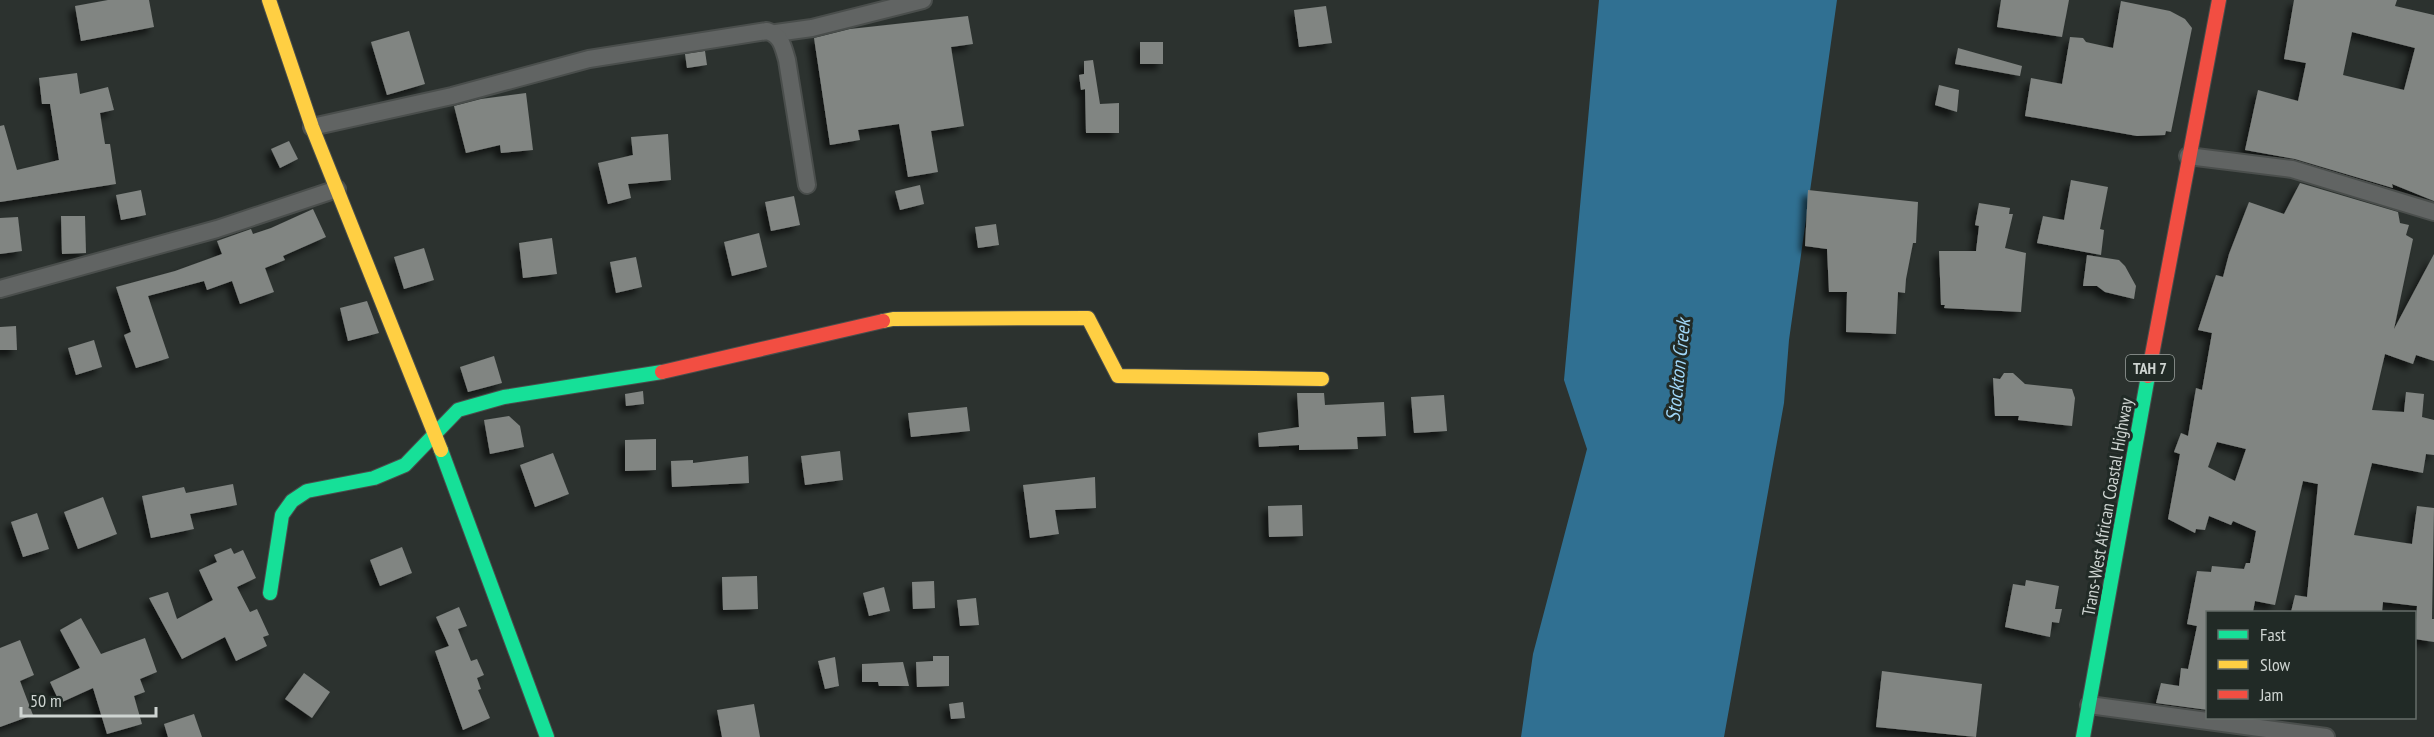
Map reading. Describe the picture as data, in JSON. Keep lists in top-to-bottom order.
{
  "streets": {
    "main road": ["TAH 7", "Trans-West African Coastal Highway"]
  },
  "water": ["Stockton Creek"],
  "legend": ["Fast", "Slow", "Jam"],
  "scale_bar": "50 m"
}
